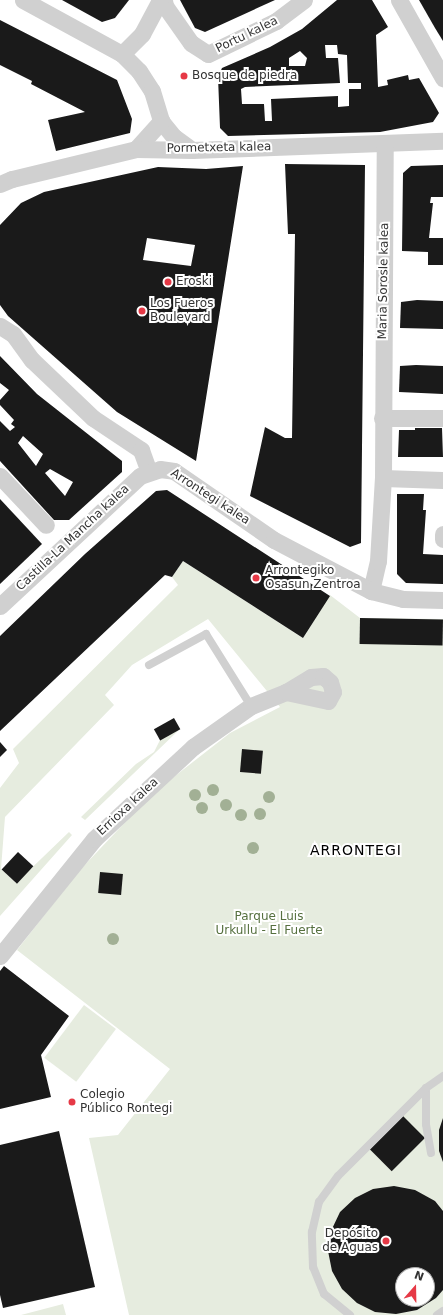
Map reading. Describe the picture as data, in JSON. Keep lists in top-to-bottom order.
{
  "streets": {
    "street": [
      "Portu kalea",
      "Pormetxeta kalea",
      "Maria Sorosle kalea",
      "Arrontegi kalea",
      "Castilla-La Mancha kalea",
      "Errioxa kalea"
    ]
  },
  "crossings": [
    ["Pormetxeta kalea", "Maria Sorosle kalea"],
    ["Maria Sorosle kalea", "Arrontegi kalea"],
    ["Arrontegi kalea", "Castilla-La Mancha kalea"]
  ],
  "districts": ["ARRONTEGI"],
  "parks": ["Parque Luis Urkullu - El Fuerte"],
  "places": [
    "Bosque de piedra",
    "Eroski",
    "Los Fueros Boulevard",
    "Arrontegiko Osasun Zentroa",
    "Colegio Público Rontegi",
    "Depósito de Aguas"
  ],
  "north": "top"
}
